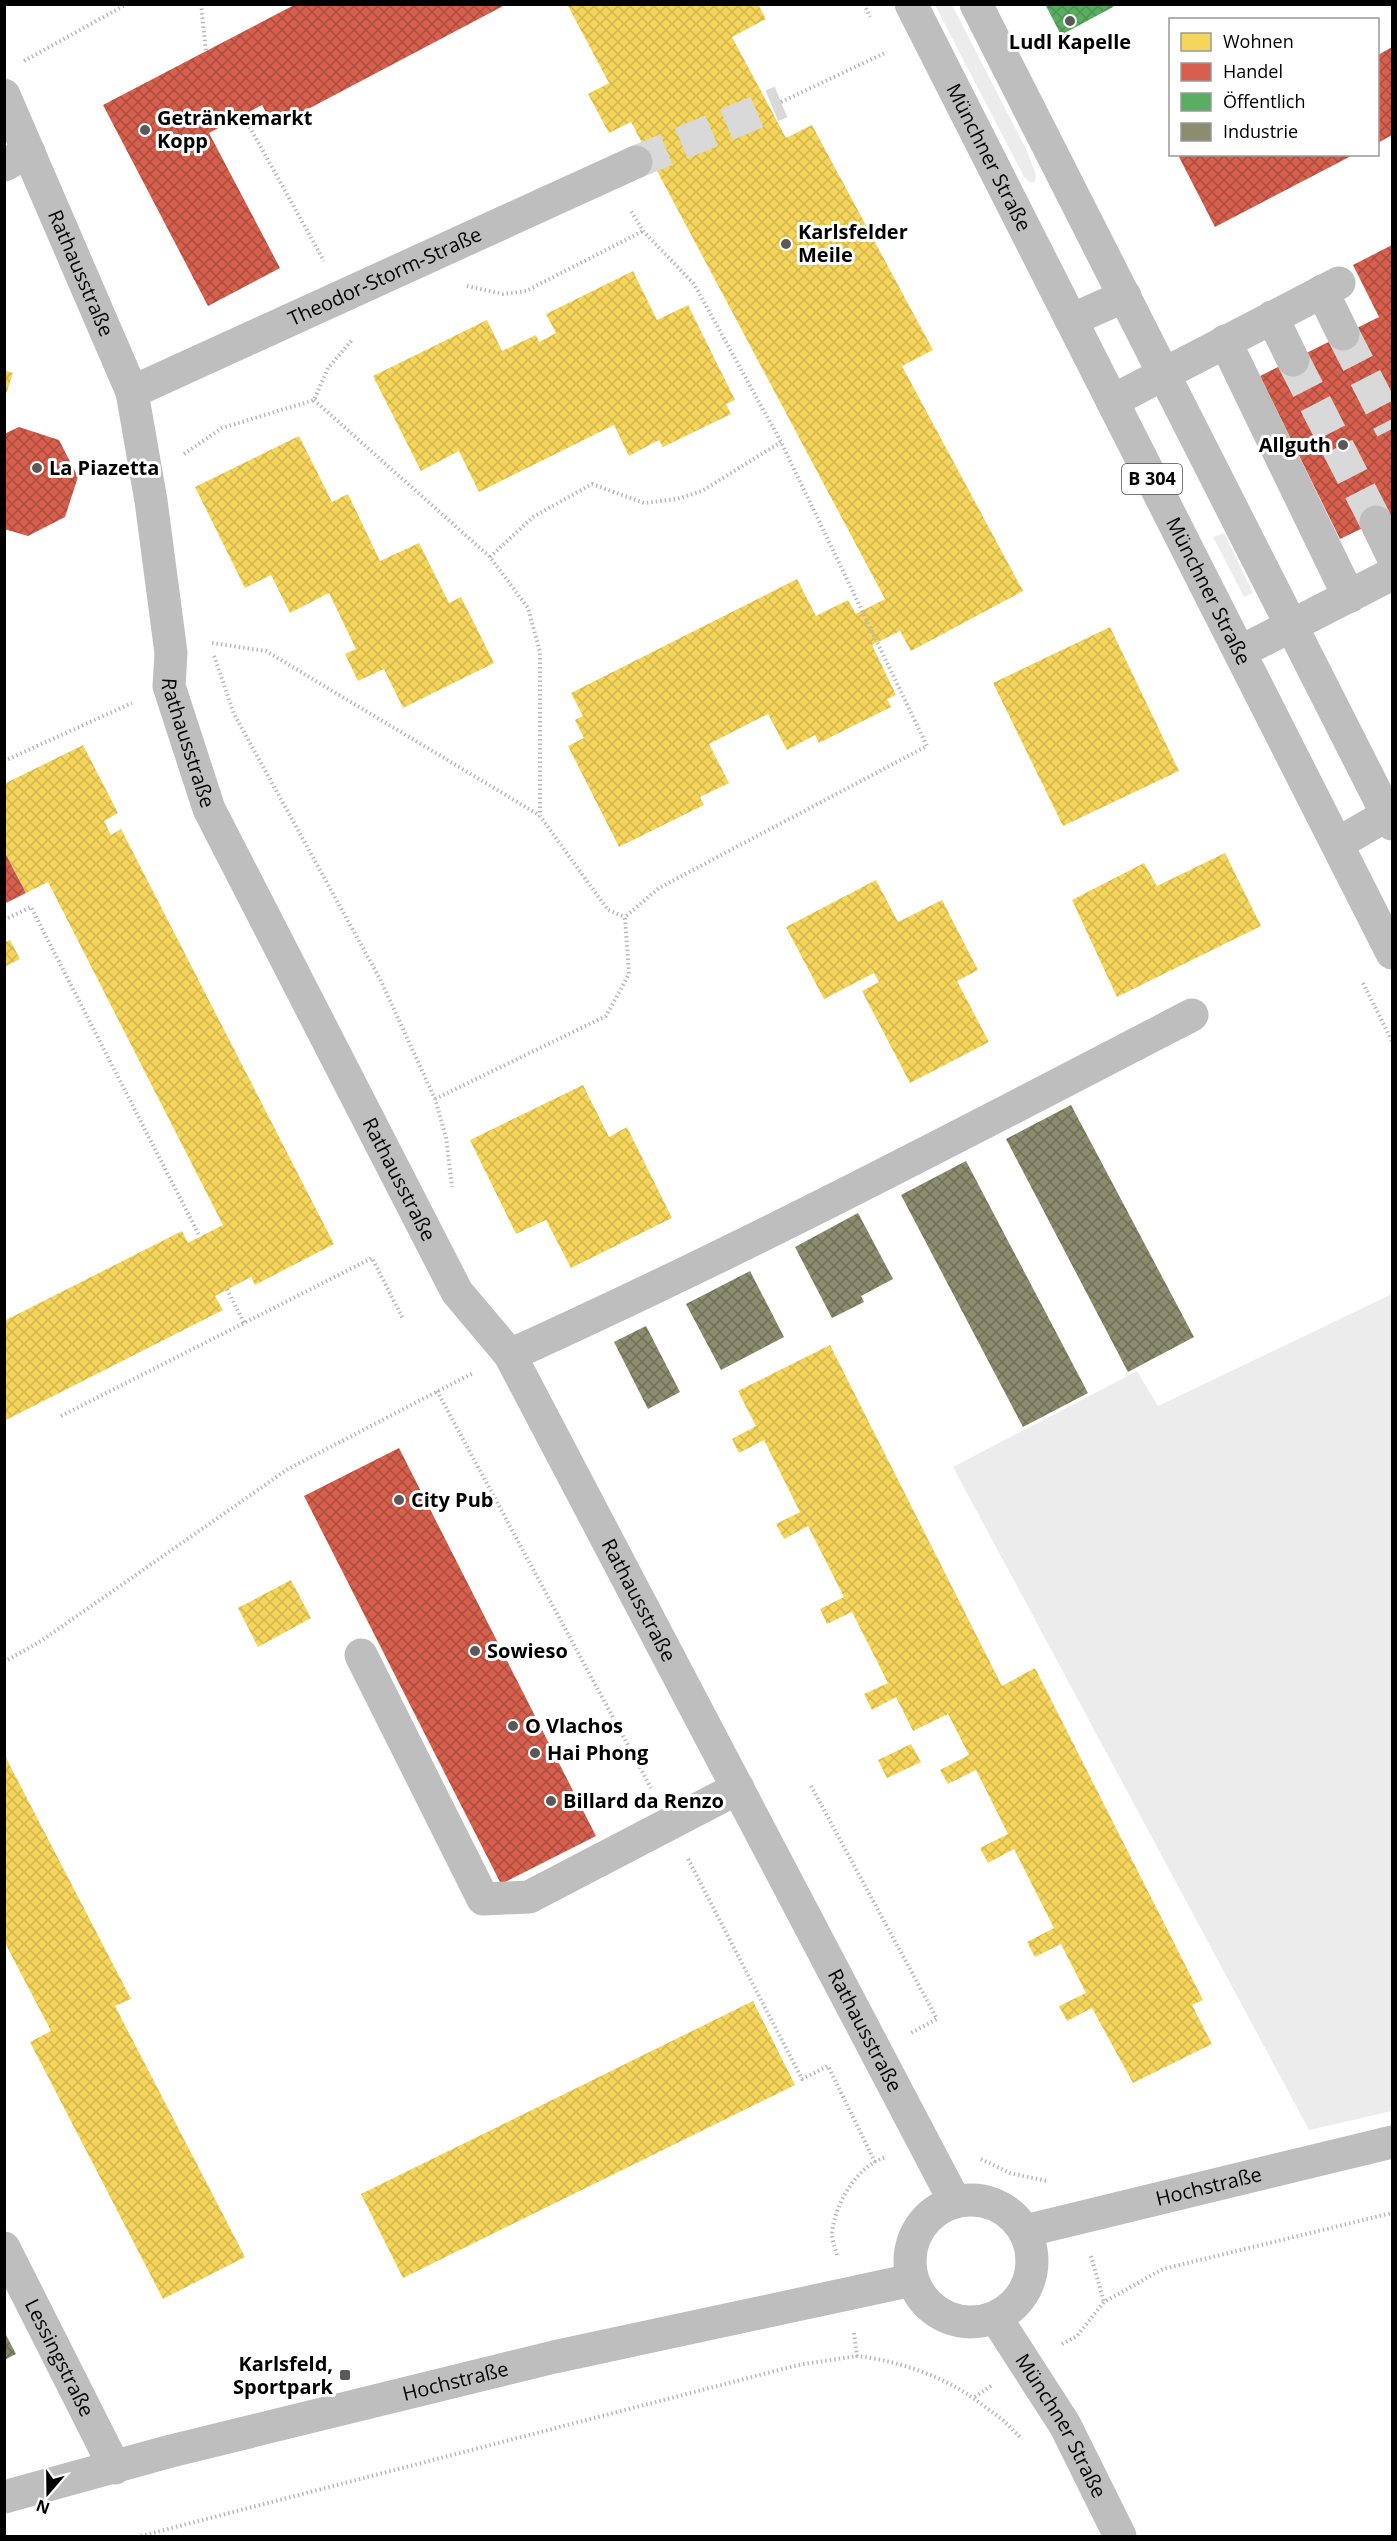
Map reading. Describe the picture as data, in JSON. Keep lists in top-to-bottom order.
{
  "streets": {
    "street": [
      "Münchner Straße",
      "Rathausstraße",
      "Theodor-Storm-Straße",
      "B 304",
      "Hochstraße",
      "Lessingstraße"
    ]
  },
  "crossings": [
    ["Münchner Straße", "Rathausstraße"],
    ["Münchner Straße", "Hochstraße"],
    ["Rathausstraße", "Theodor-Storm-Straße"],
    ["Rathausstraße", "Hochstraße"],
    ["Hochstraße", "Lessingstraße"]
  ],
  "places": {
    "other": [
      "Ludl Kapelle",
      "Getränkemarkt Kopp",
      "Karlsfelder Meile",
      "Allguth",
      "La Piazetta",
      "City Pub",
      "Sowieso",
      "O Vlachos",
      "Hai Phong",
      "Billard da Renzo"
    ],
    "transit": ["Karlsfeld, Sportpark"]
  },
  "legend": [
    "Wohnen",
    "Handel",
    "Öffentlich",
    "Industrie"
  ],
  "north": "bottom"
}
